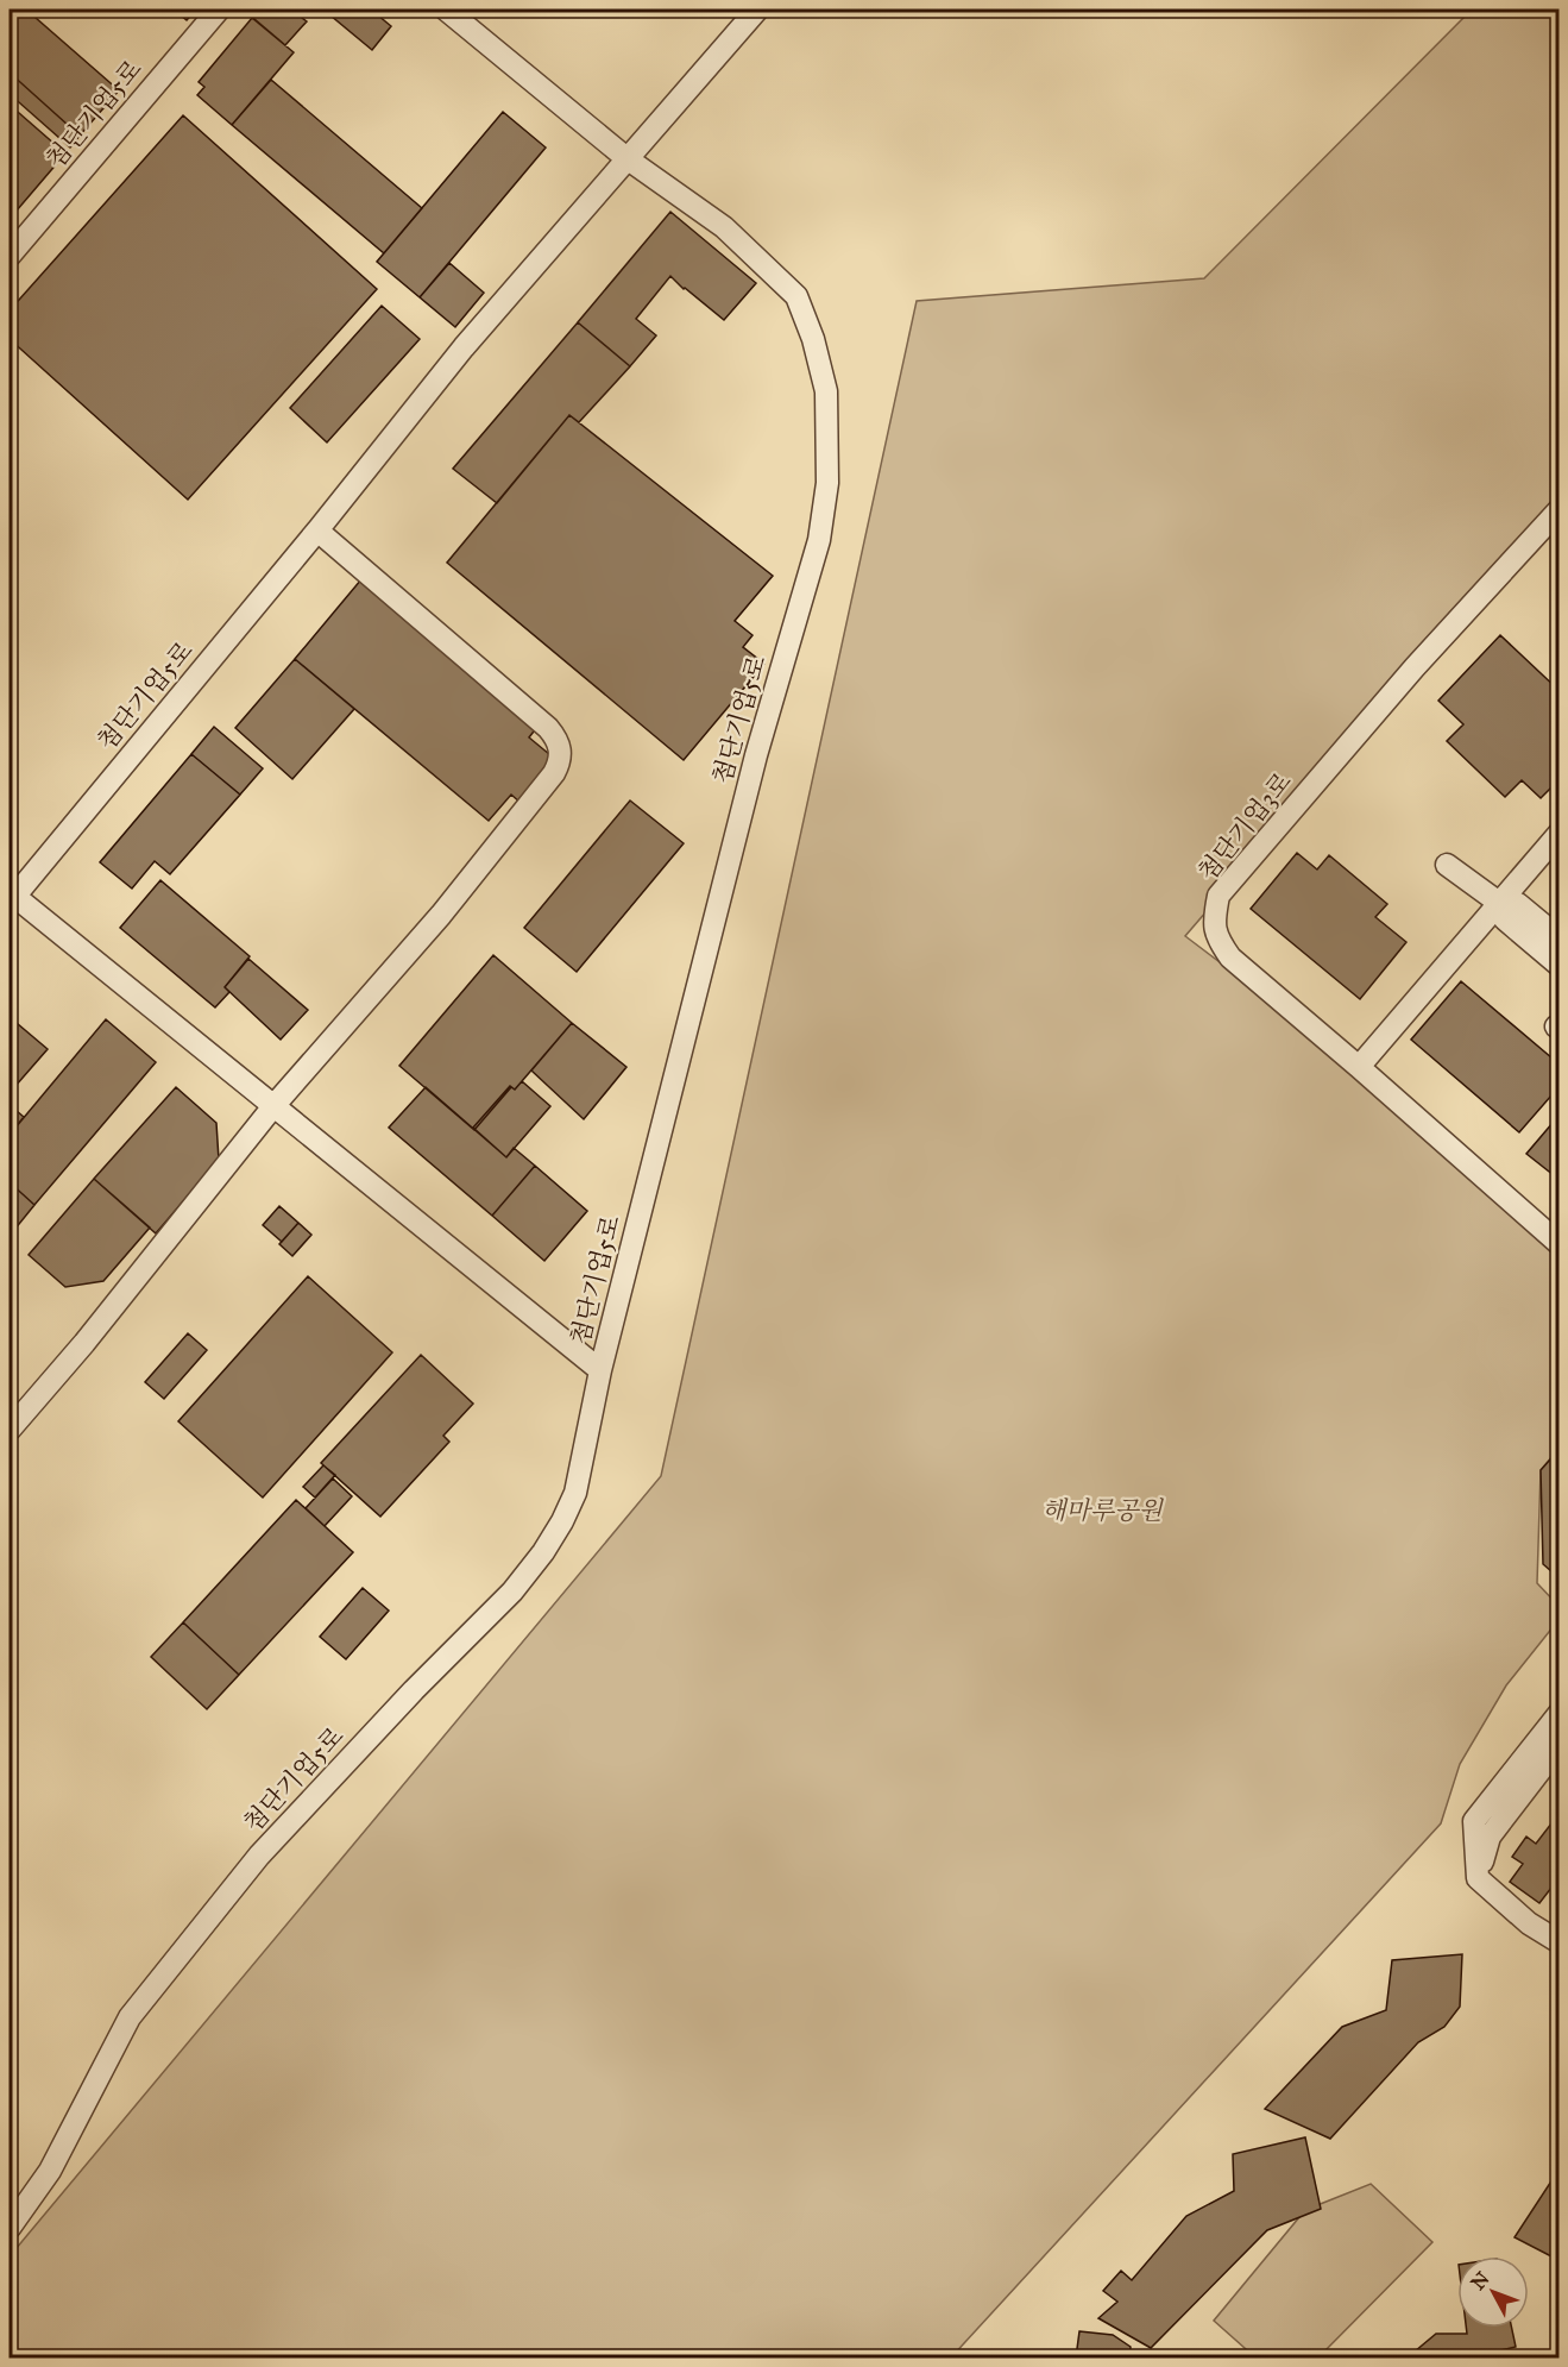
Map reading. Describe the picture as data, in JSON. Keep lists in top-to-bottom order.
{
  "streets": {
    "street": ["첨단기업5로", "첨단기업3로"]
  },
  "parks": ["해마루공원"],
  "north": "top left"
}
